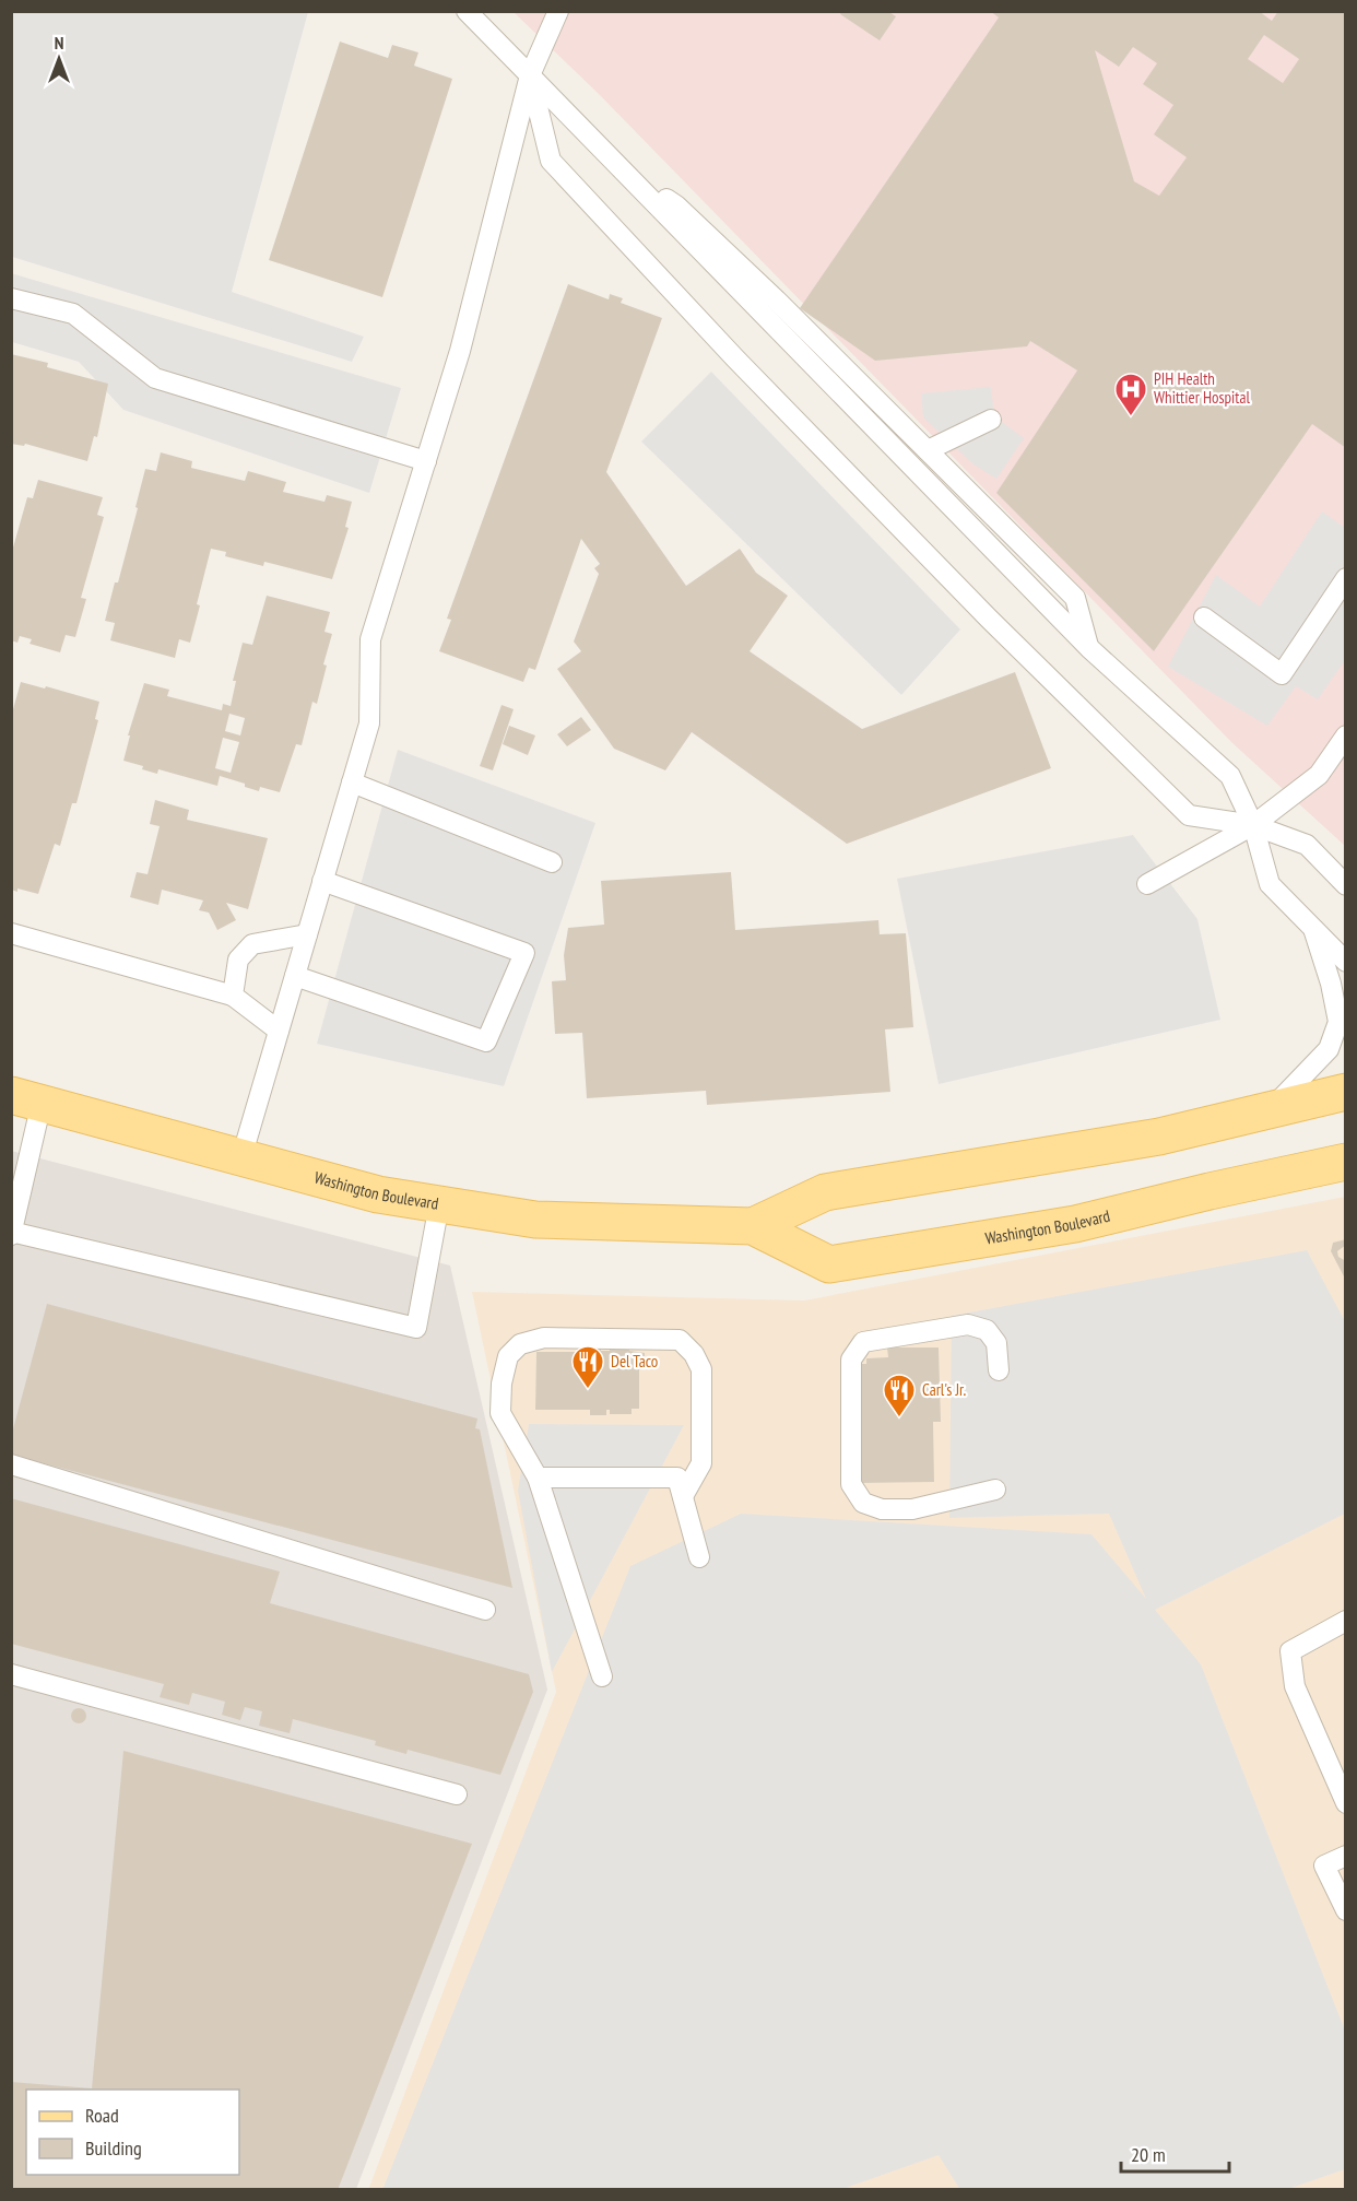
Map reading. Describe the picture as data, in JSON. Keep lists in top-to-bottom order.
{
  "streets": {
    "main road": ["Washington Boulevard"]
  },
  "places": {
    "hospital": ["PIH Health Whittier Hospital"],
    "restaurant": ["Del Taco", "Carl's Jr."]
  },
  "legend": ["Road", "Building"],
  "scale_bar": "20 m",
  "north": "top"
}
